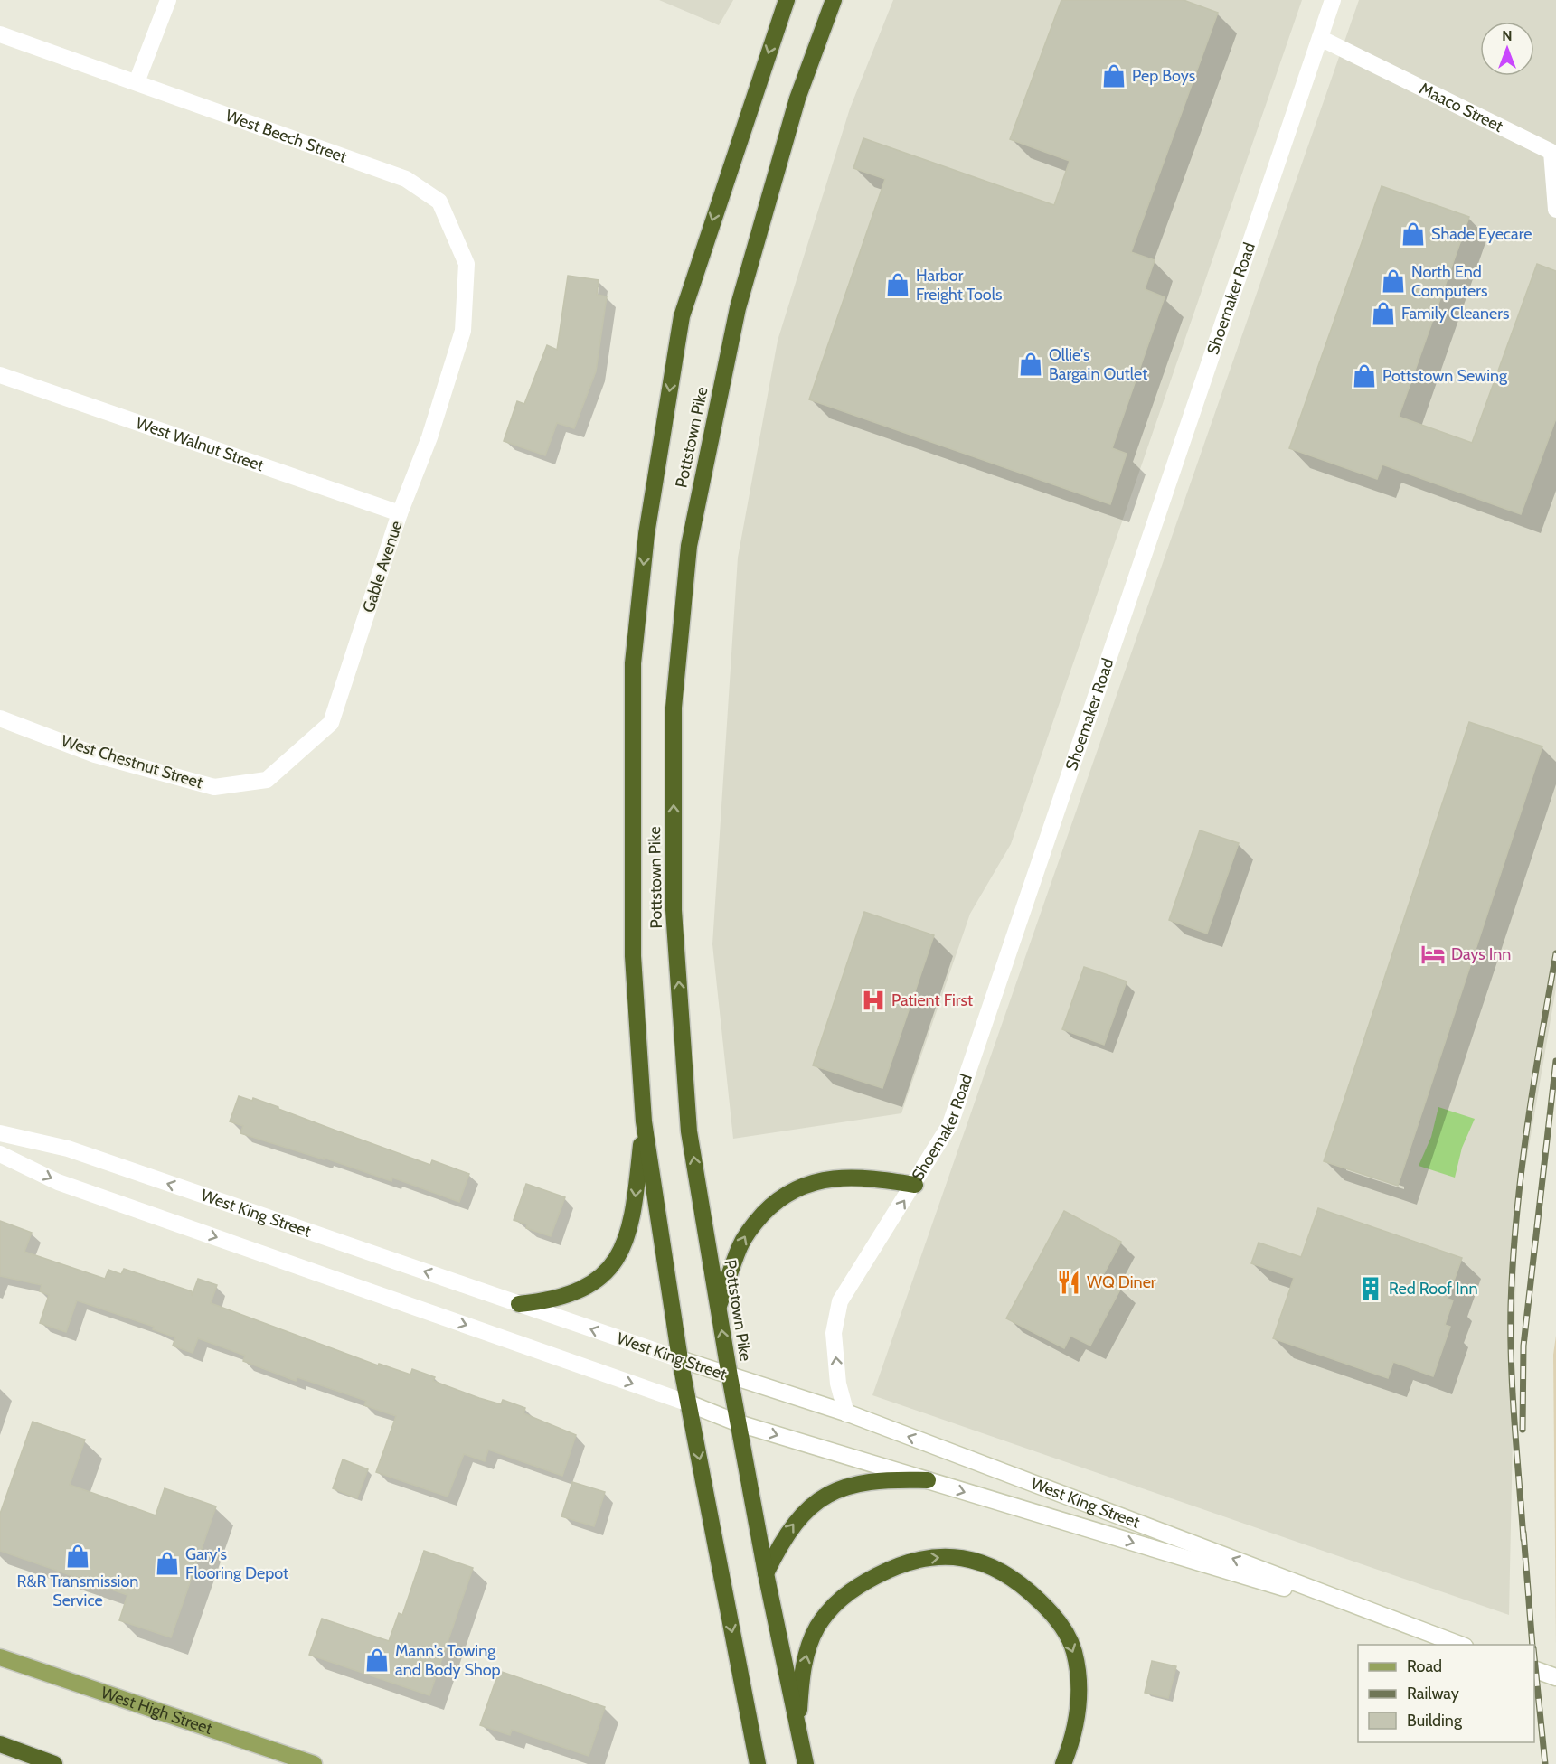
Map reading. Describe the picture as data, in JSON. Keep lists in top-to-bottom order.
{
  "streets": {
    "highway": ["Pottstown Pike"],
    "main road": ["West High Street"],
    "street": [
      "Maaco Street",
      "West Beech Street",
      "Shoemaker Road",
      "West Walnut Street",
      "Gable Avenue",
      "West Chestnut Street",
      "West King Street"
    ]
  },
  "crossings": [
    ["Maaco Street", "Shoemaker Road"],
    ["West Beech Street", "Gable Avenue"],
    ["Shoemaker Road", "West King Street"],
    ["Pottstown Pike", "West King Street"],
    ["West Walnut Street", "Gable Avenue"],
    ["Gable Avenue", "West Chestnut Street"]
  ],
  "places": {
    "shop": [
      "Pep Boys",
      "Shade Eyecare",
      "North End Computers",
      "Harbor Freight Tools",
      "Family Cleaners",
      "Ollie's Bargain Outlet",
      "Pottstown Sewing",
      "R&R Transmission Service",
      "Gary's Flooring Depot",
      "Mann's Towing and Body Shop"
    ],
    "hotel": ["Days Inn"],
    "hospital": ["Patient First"],
    "restaurant": ["WQ Diner"],
    "building": ["Red Roof Inn"]
  },
  "legend": ["Road", "Railway", "Building"],
  "north": "top"
}
